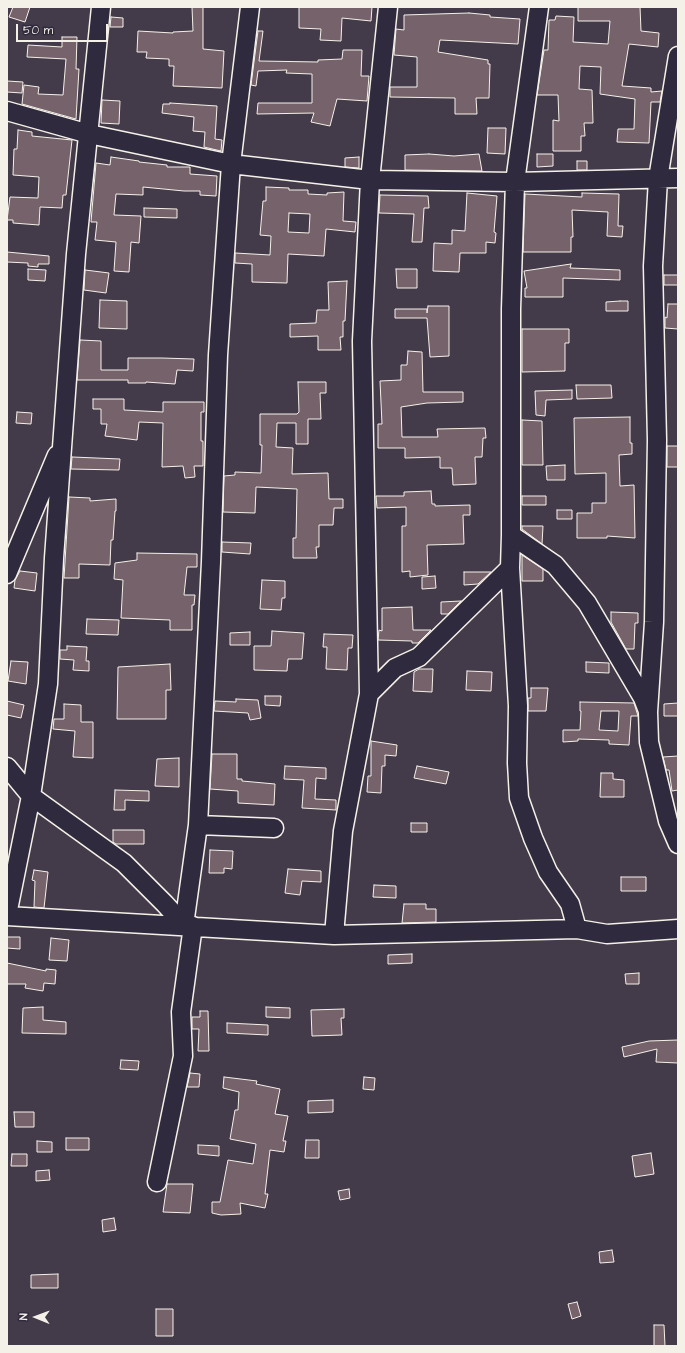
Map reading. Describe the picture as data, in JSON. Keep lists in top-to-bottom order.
{
  "scale_bar": "50 m",
  "north": "left"
}
